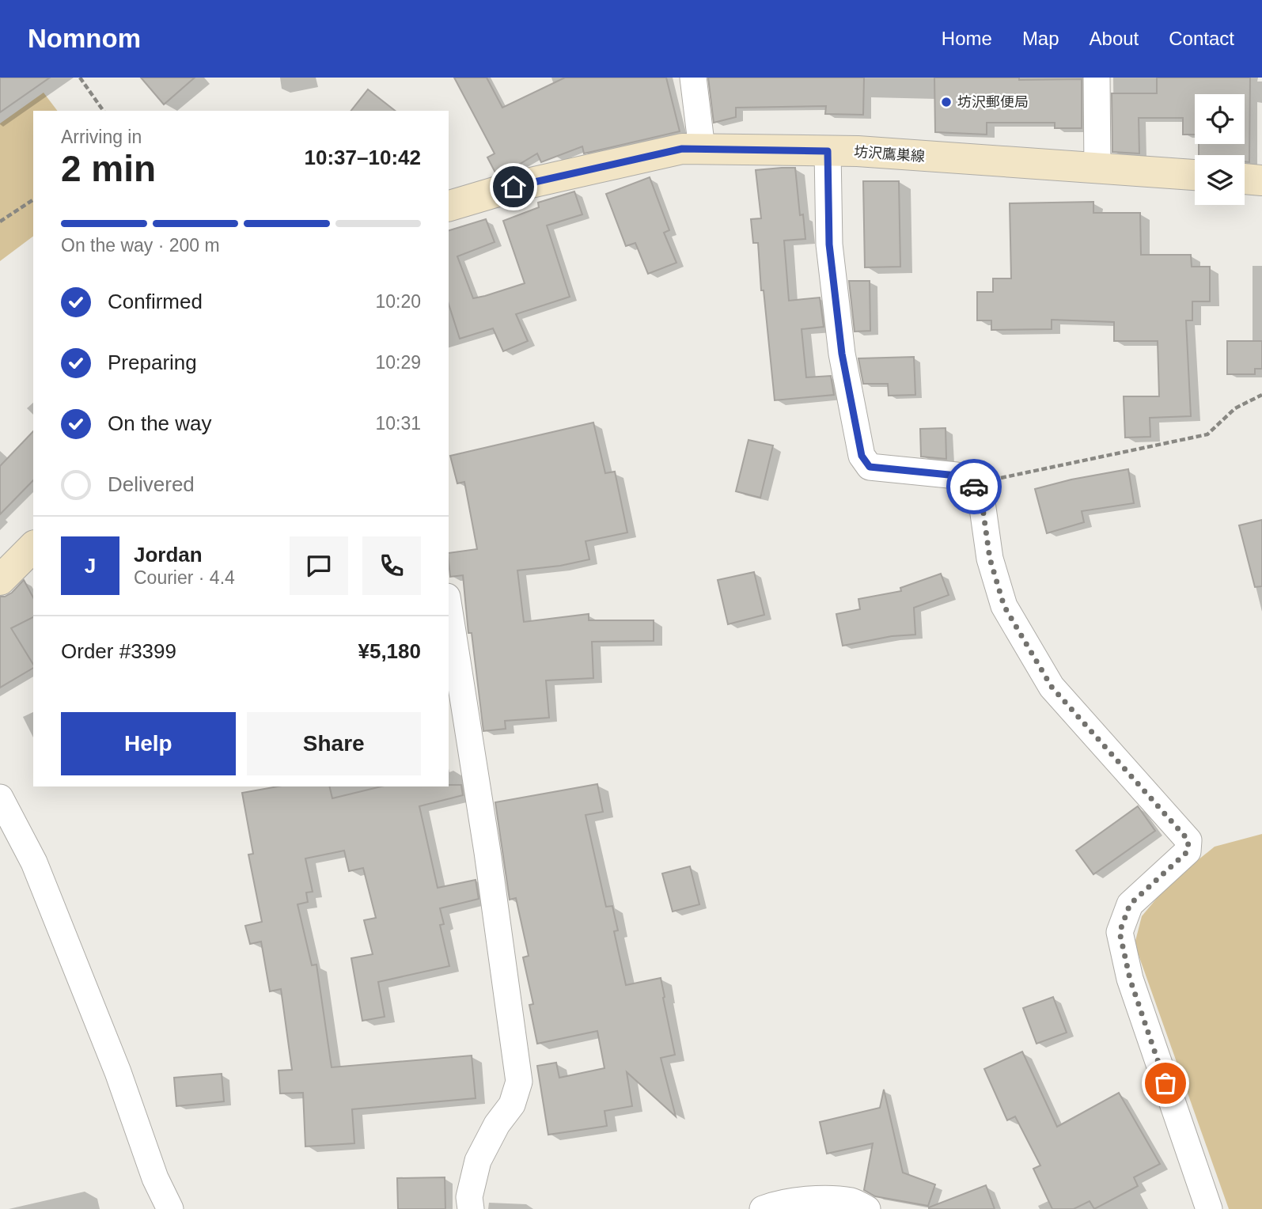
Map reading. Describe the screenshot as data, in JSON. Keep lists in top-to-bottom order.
{
  "streets": {
    "main road": ["坊沢鷹巣線"]
  },
  "places": ["坊沢郵便局"],
  "page": {
    "header": "Nomnom",
    "nav": [
      "Home",
      "Map",
      "About",
      "Contact"
    ],
    "heading": ["2 min", "Arriving in", "10:37–10:42"],
    "panel": [
      "Jordan",
      "Courier · 4.4",
      "Order #3399",
      "¥5,180"
    ],
    "bar": "On the way · 200 m",
    "list": [
      ["Confirmed", "10:20"],
      ["Preparing", "10:29"],
      ["On the way", "10:31"],
      "Delivered"
    ],
    "round": "J",
    "buttons": ["Help", "Share"]
  }
}
